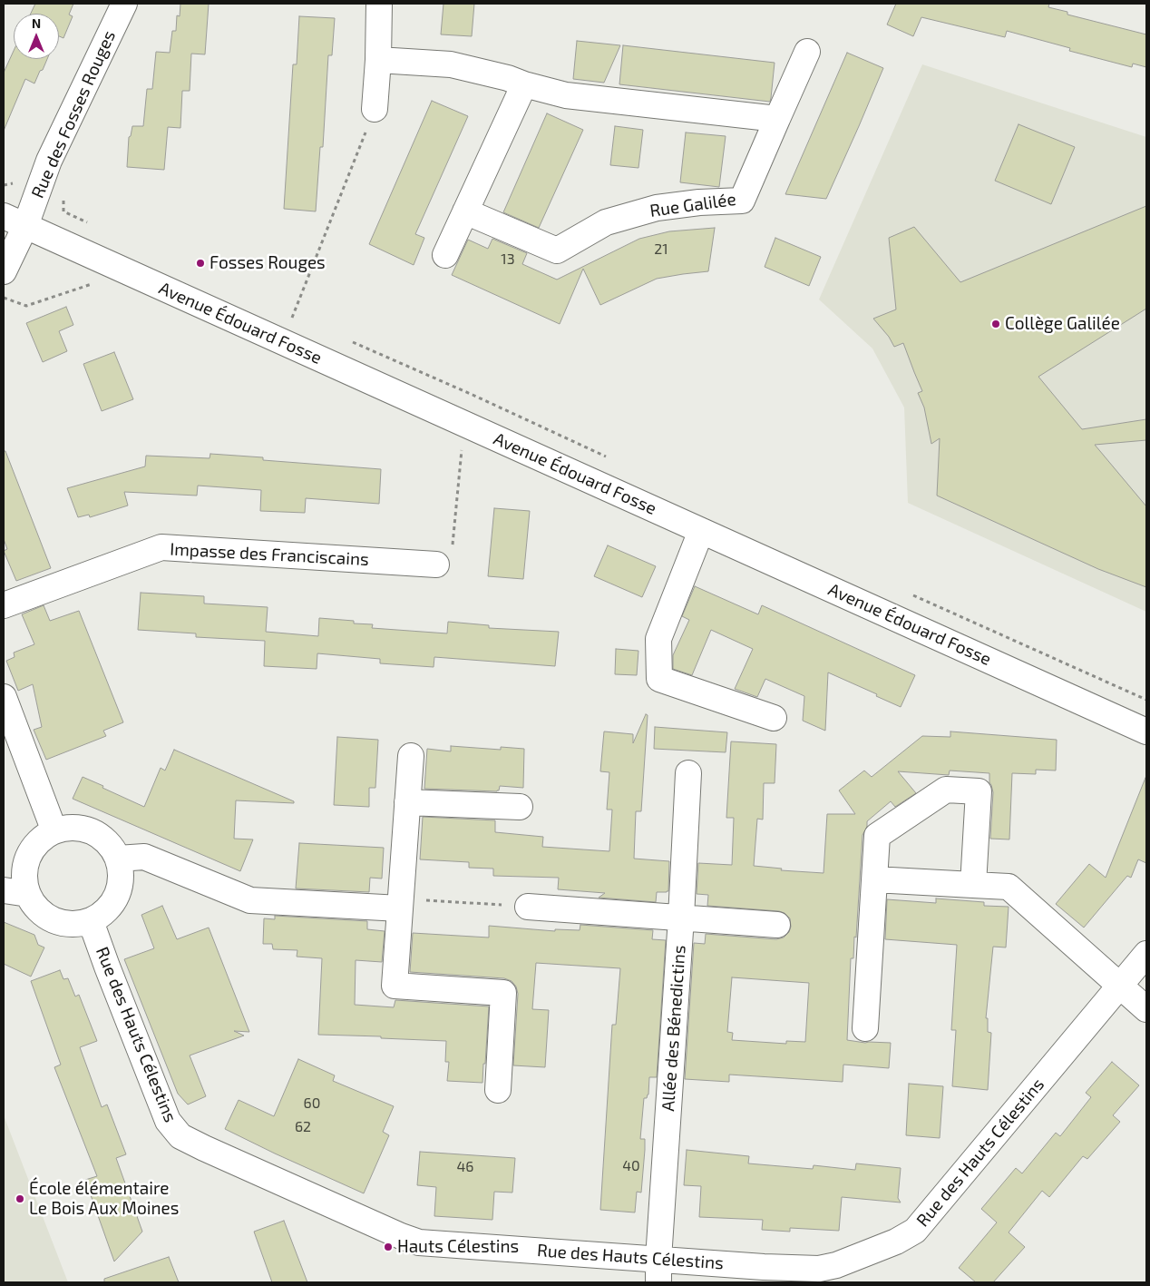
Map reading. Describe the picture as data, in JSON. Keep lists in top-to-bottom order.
{
  "streets": {
    "street": [
      "Rue des Fosses Rouges",
      "Rue Galilée",
      "Avenue Édouard Fosse",
      "Impasse des Franciscains",
      "Allée des Bénedictins",
      "Rue des Hauts Célestins"
    ]
  },
  "crossings": [
    ["Rue des Fosses Rouges", "Avenue Édouard Fosse"],
    ["Allée des Bénedictins", "Rue des Hauts Célestins"]
  ],
  "places": [
    "Fosses Rouges",
    "Collège Galilée",
    "École élémentaire Le Bois Aux Moines",
    "Hauts Célestins"
  ],
  "house_numbers": [
    "21",
    "13",
    "60",
    "62",
    "40",
    "46"
  ],
  "north": "top"
}
